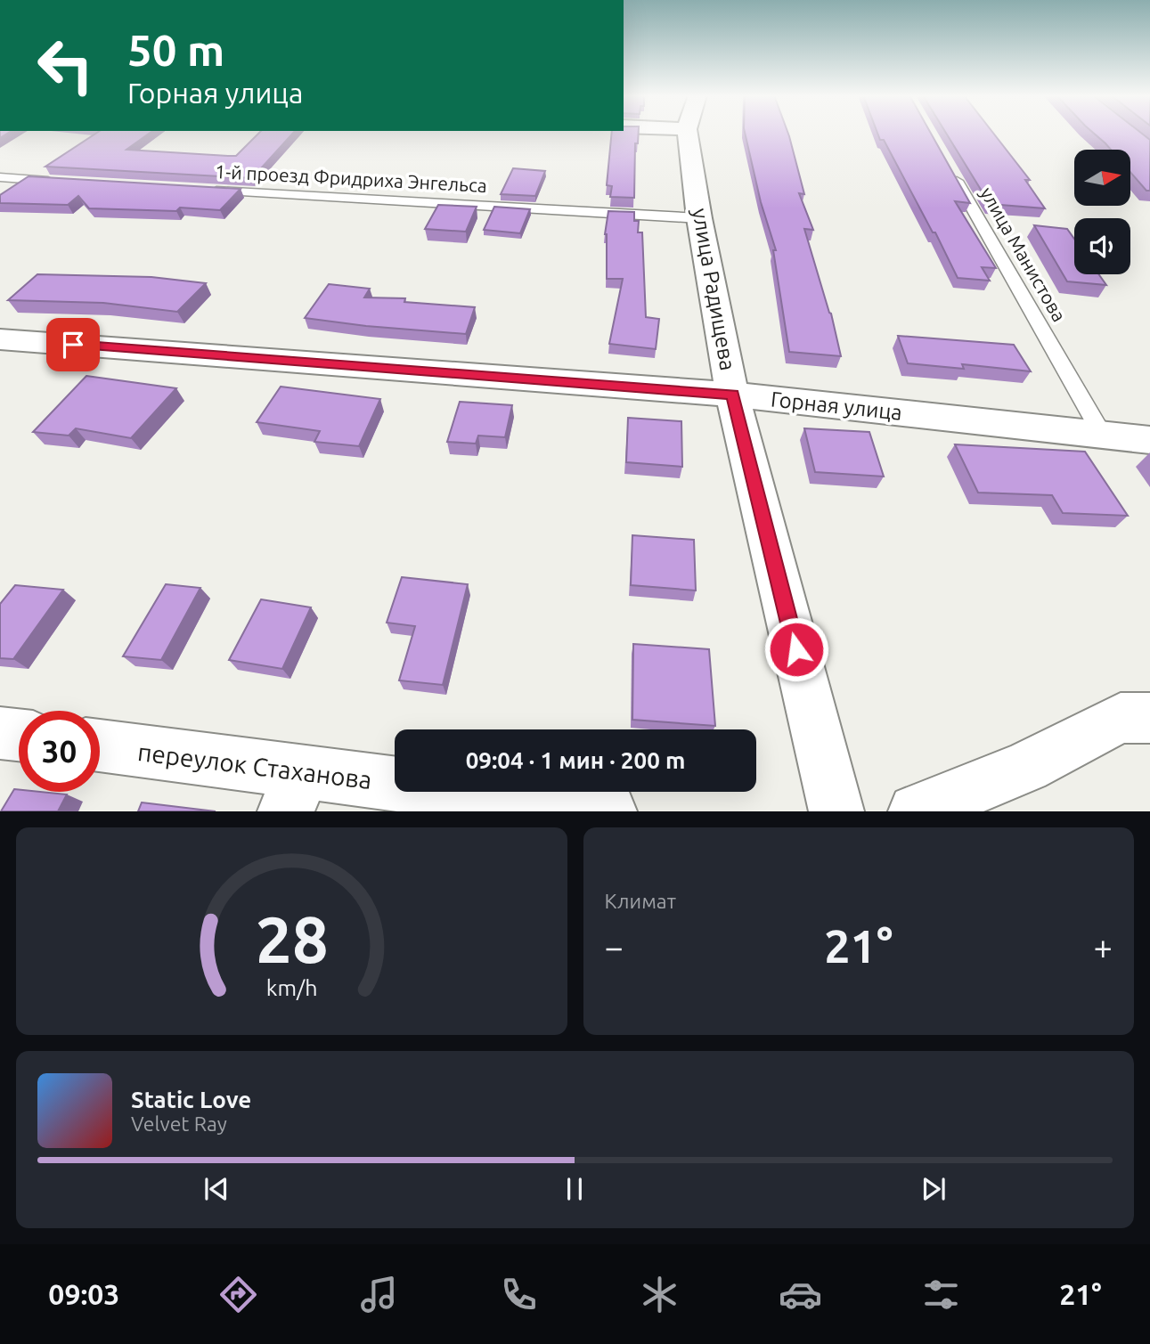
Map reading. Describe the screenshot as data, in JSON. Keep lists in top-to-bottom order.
{
  "streets": {
    "street": ["улица Радищева", "Горная улица", "переулок Стаханова"],
    "lane": ["1-й проезд Фридриха Энгельса", "улица Манистова"]
  },
  "crossings": [
    ["1-й проезд Фридриха Энгельса", "улица Радищева"],
    ["улица Манистова", "Горная улица"],
    ["улица Радищева", "Горная улица"]
  ],
  "north": "right",
  "page": {
    "turn": ["50 m", "Горная улица"],
    "limit": "30",
    "trip": "09:04 · 1 мин · 200 m",
    "tile": "Климат",
    "heat": ["−", "21°", "+"],
    "song": ["Static Love", "Velvet Ray"],
    "tabs": ["09:03", "21°"],
    "gauge": ["28", "km/h"]
  }
}
